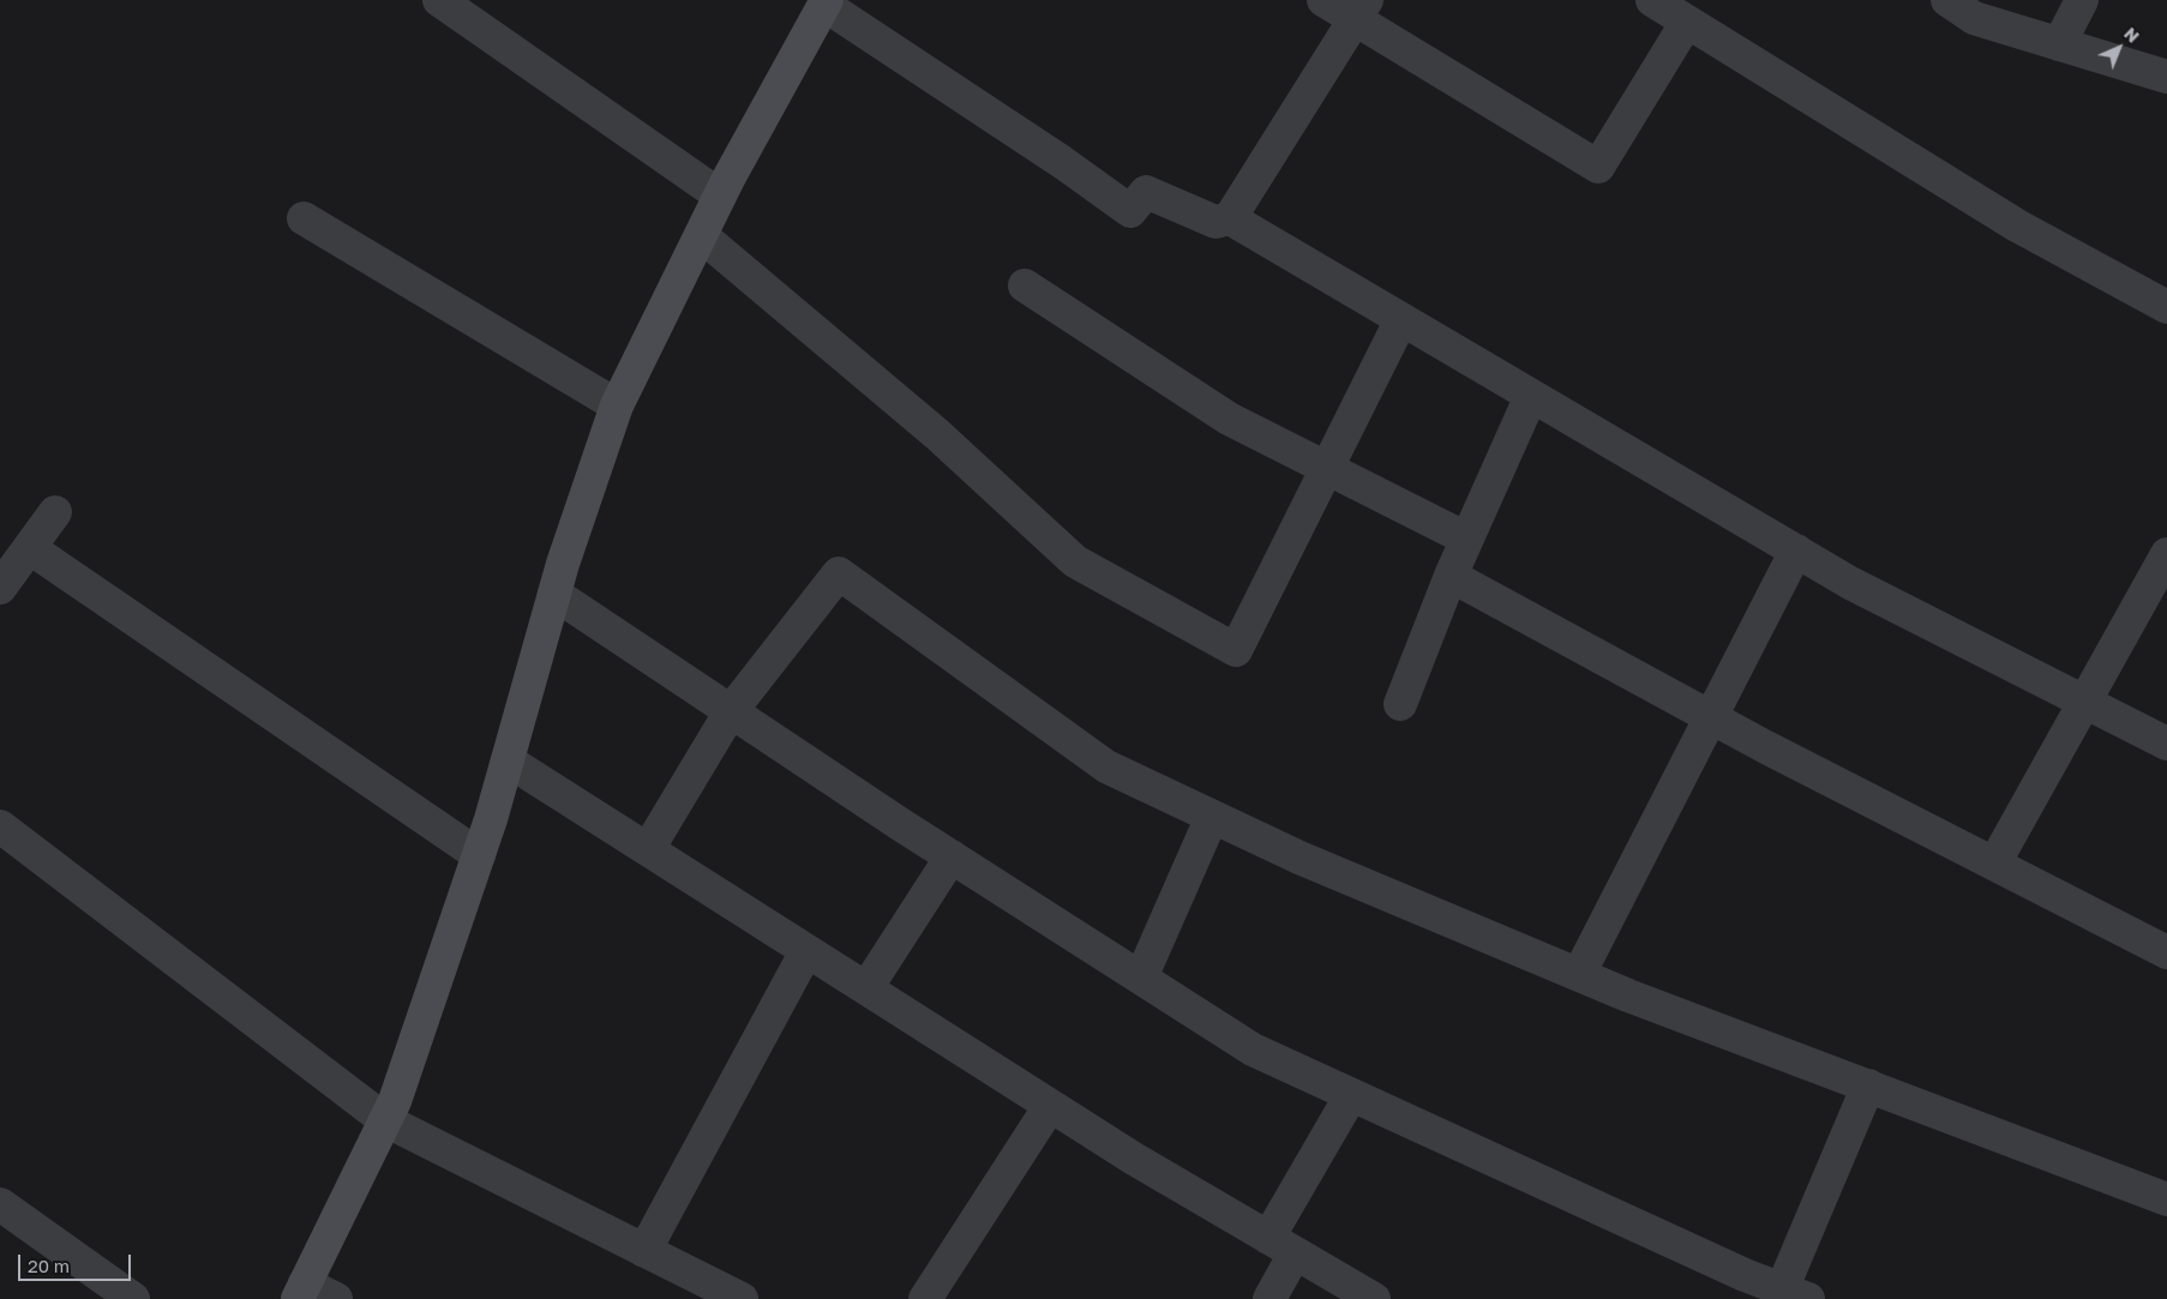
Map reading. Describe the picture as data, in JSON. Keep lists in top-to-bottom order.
{
  "scale_bar": "20 m",
  "north": "top right"
}
